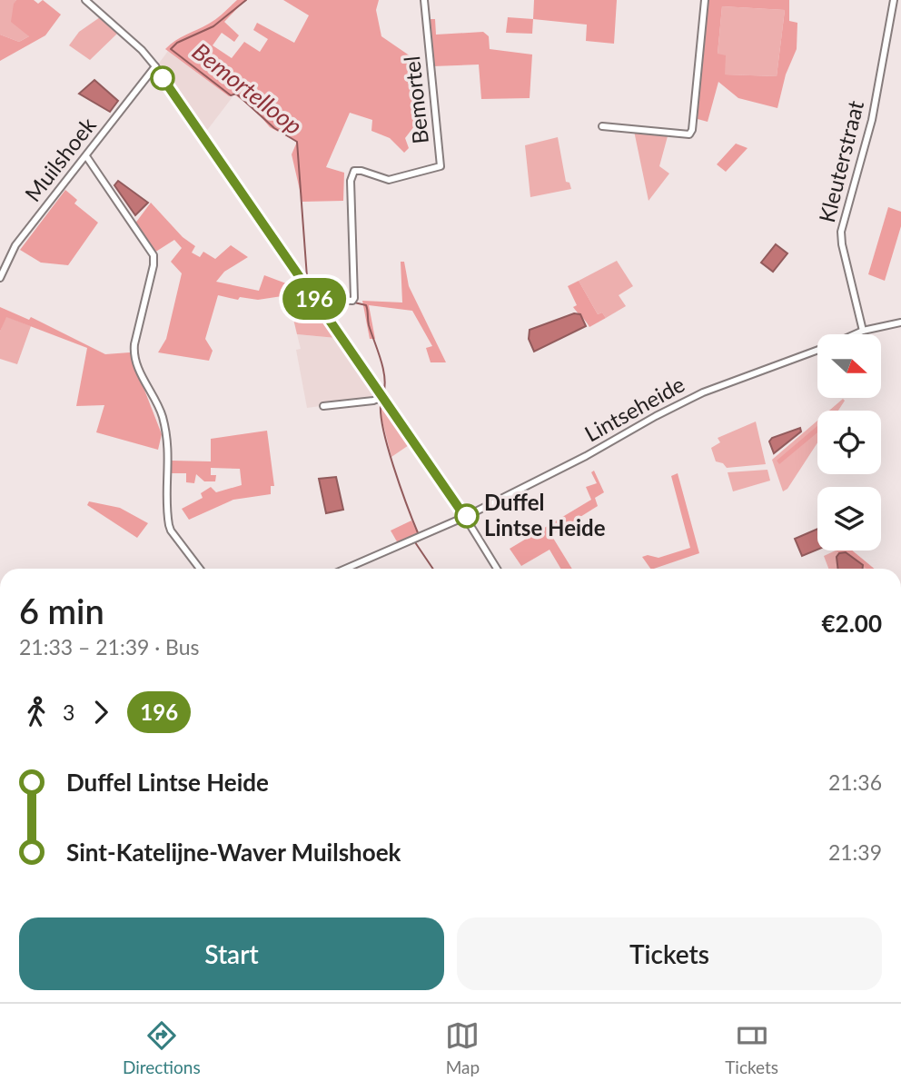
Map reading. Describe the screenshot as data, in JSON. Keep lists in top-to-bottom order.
{
  "streets": {
    "street": [
      "Bemortel",
      "Muilshoek",
      "Kleuterstraat",
      "Lintseheide"
    ]
  },
  "crossings": [
    ["Kleuterstraat", "Lintseheide"]
  ],
  "water": ["Bemortelloop"],
  "places": ["Duffel Lintse Heide"],
  "lines": ["bus line 196"],
  "north": "right",
  "page": {
    "on_map": "196",
    "heading": ["6 min", "21:33 – 21:39 · Bus", "€2.00"],
    "legs": ["3", "196"],
    "list": [
      {
        "name": "Duffel Lintse Heide",
        "value": "21:36"
      },
      {
        "name": "Sint-Katelijne-Waver Muilshoek",
        "value": "21:39"
      }
    ],
    "buttons": ["Start", "Tickets"],
    "tabs": ["Directions", "Map", "Tickets"]
  }
}
